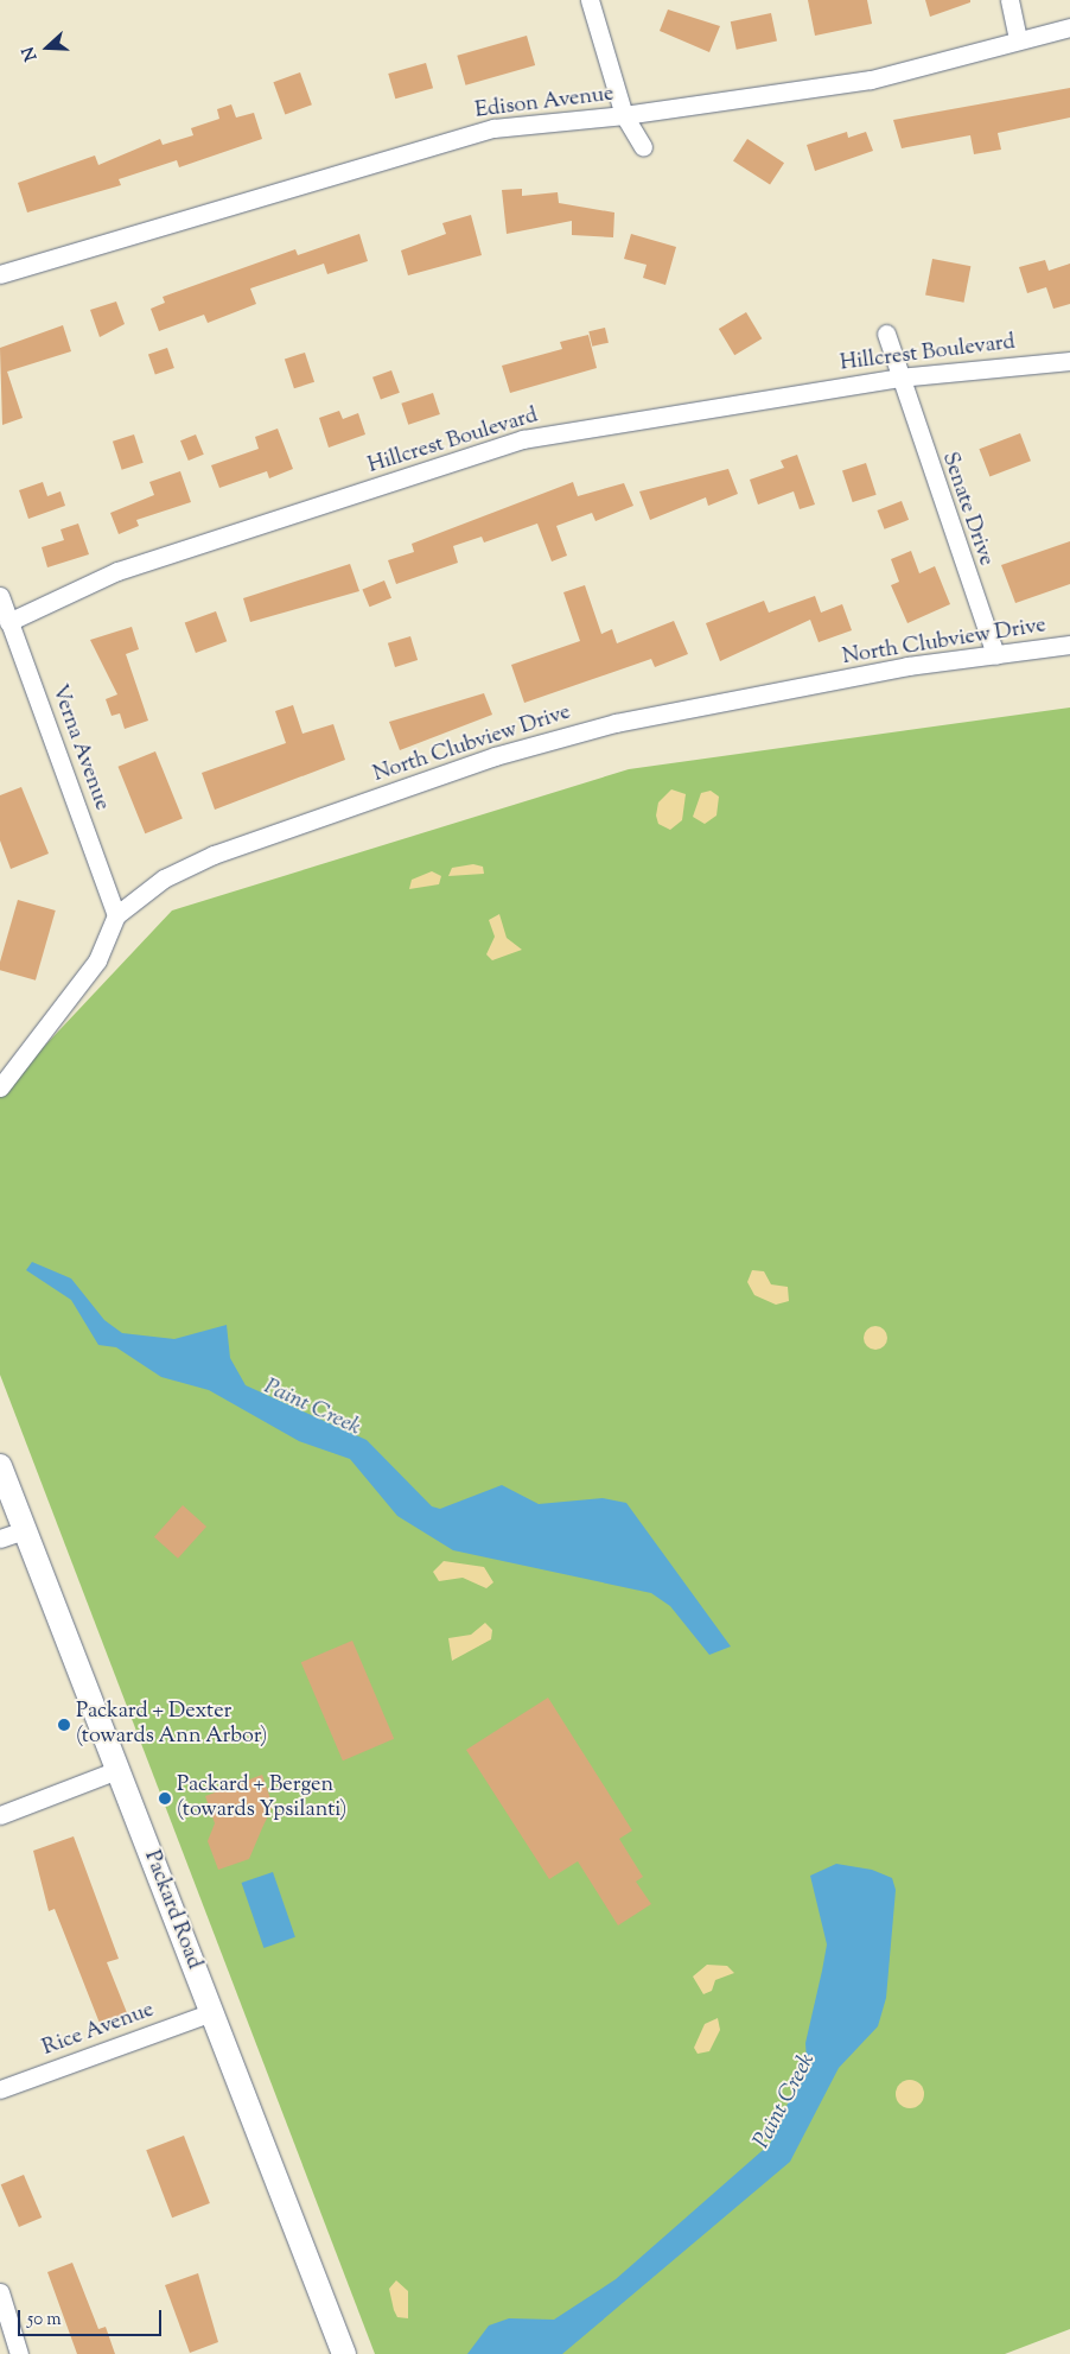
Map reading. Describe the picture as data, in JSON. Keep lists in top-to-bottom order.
{
  "streets": {
    "main road": ["Packard Road"],
    "street": [
      "Edison Avenue",
      "Hillcrest Boulevard",
      "Senate Drive",
      "North Clubview Drive",
      "Verna Avenue",
      "Rice Avenue"
    ]
  },
  "crossings": [
    ["Hillcrest Boulevard", "Senate Drive"],
    ["Hillcrest Boulevard", "Verna Avenue"],
    ["Senate Drive", "North Clubview Drive"],
    ["North Clubview Drive", "Verna Avenue"],
    ["Packard Road", "Rice Avenue"]
  ],
  "water": ["Paint Creek"],
  "places": ["Packard + Dexter (towards Ann Arbor)", "Packard + Bergen (towards Ypsilanti)"],
  "scale_bar": "50 m",
  "north": "left"
}
